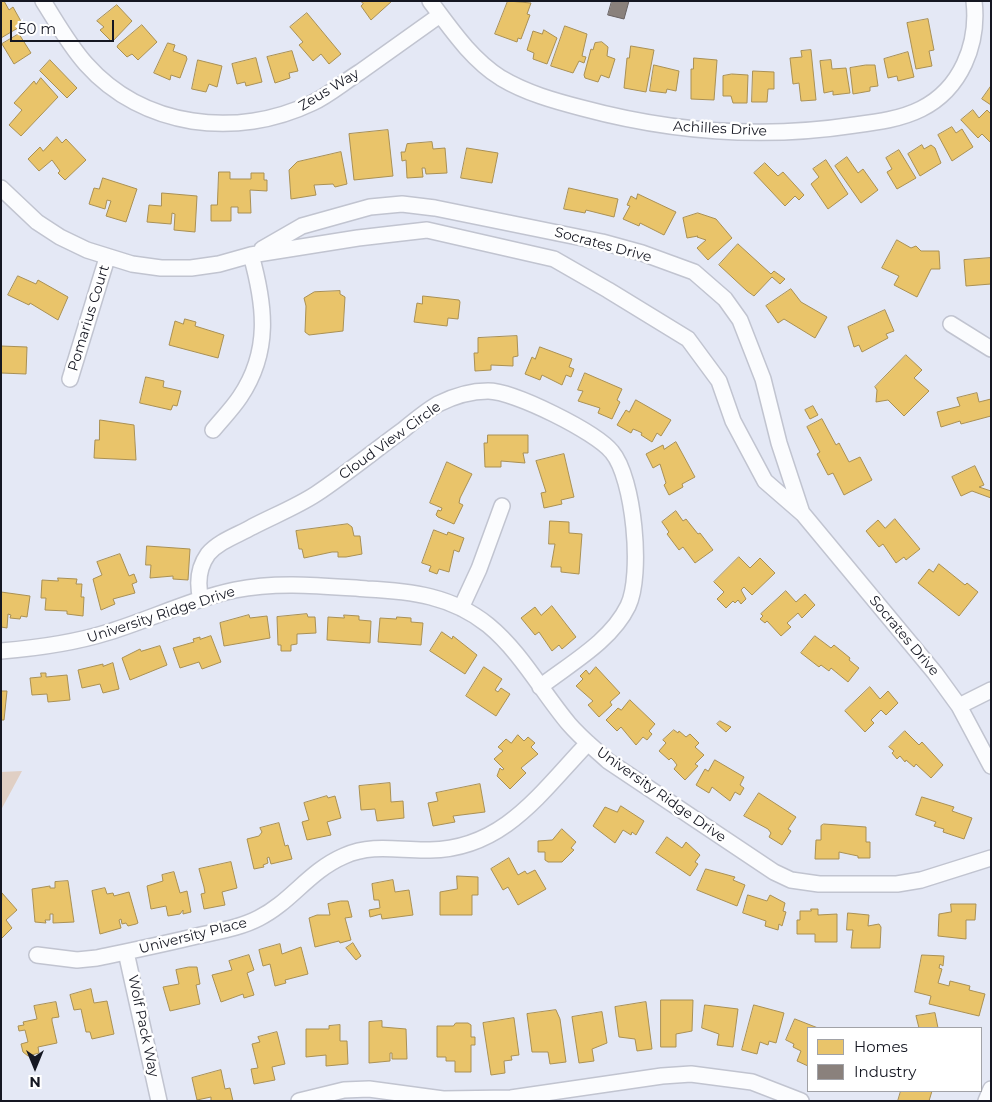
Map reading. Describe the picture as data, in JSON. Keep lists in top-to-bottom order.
{
  "streets": {
    "street": [
      "Zeus Way",
      "Achilles Drive",
      "Socrates Drive",
      "Pomarius Court",
      "Cloud View Circle",
      "University Ridge Drive",
      "University Place",
      "Wolf Pack Way"
    ]
  },
  "crossings": [
    ["Zeus Way", "Achilles Drive"],
    ["Socrates Drive", "Pomarius Court"],
    ["Cloud View Circle", "University Ridge Drive"],
    ["University Ridge Drive", "University Place"],
    ["University Place", "Wolf Pack Way"]
  ],
  "legend": ["Homes", "Industry"],
  "scale_bar": "50 m",
  "north": "bottom"
}
